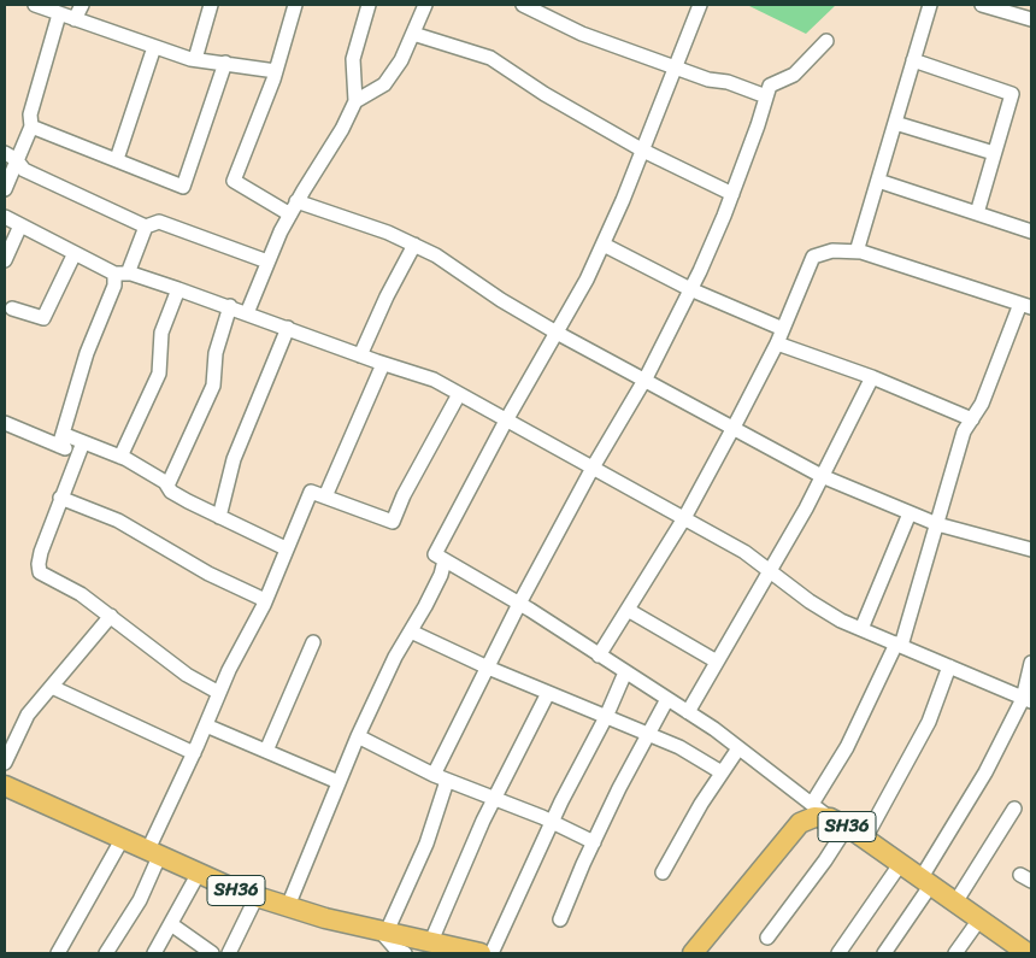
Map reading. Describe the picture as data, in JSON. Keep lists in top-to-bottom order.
{
  "streets": {
    "highway": ["SH36"]
  }
}
